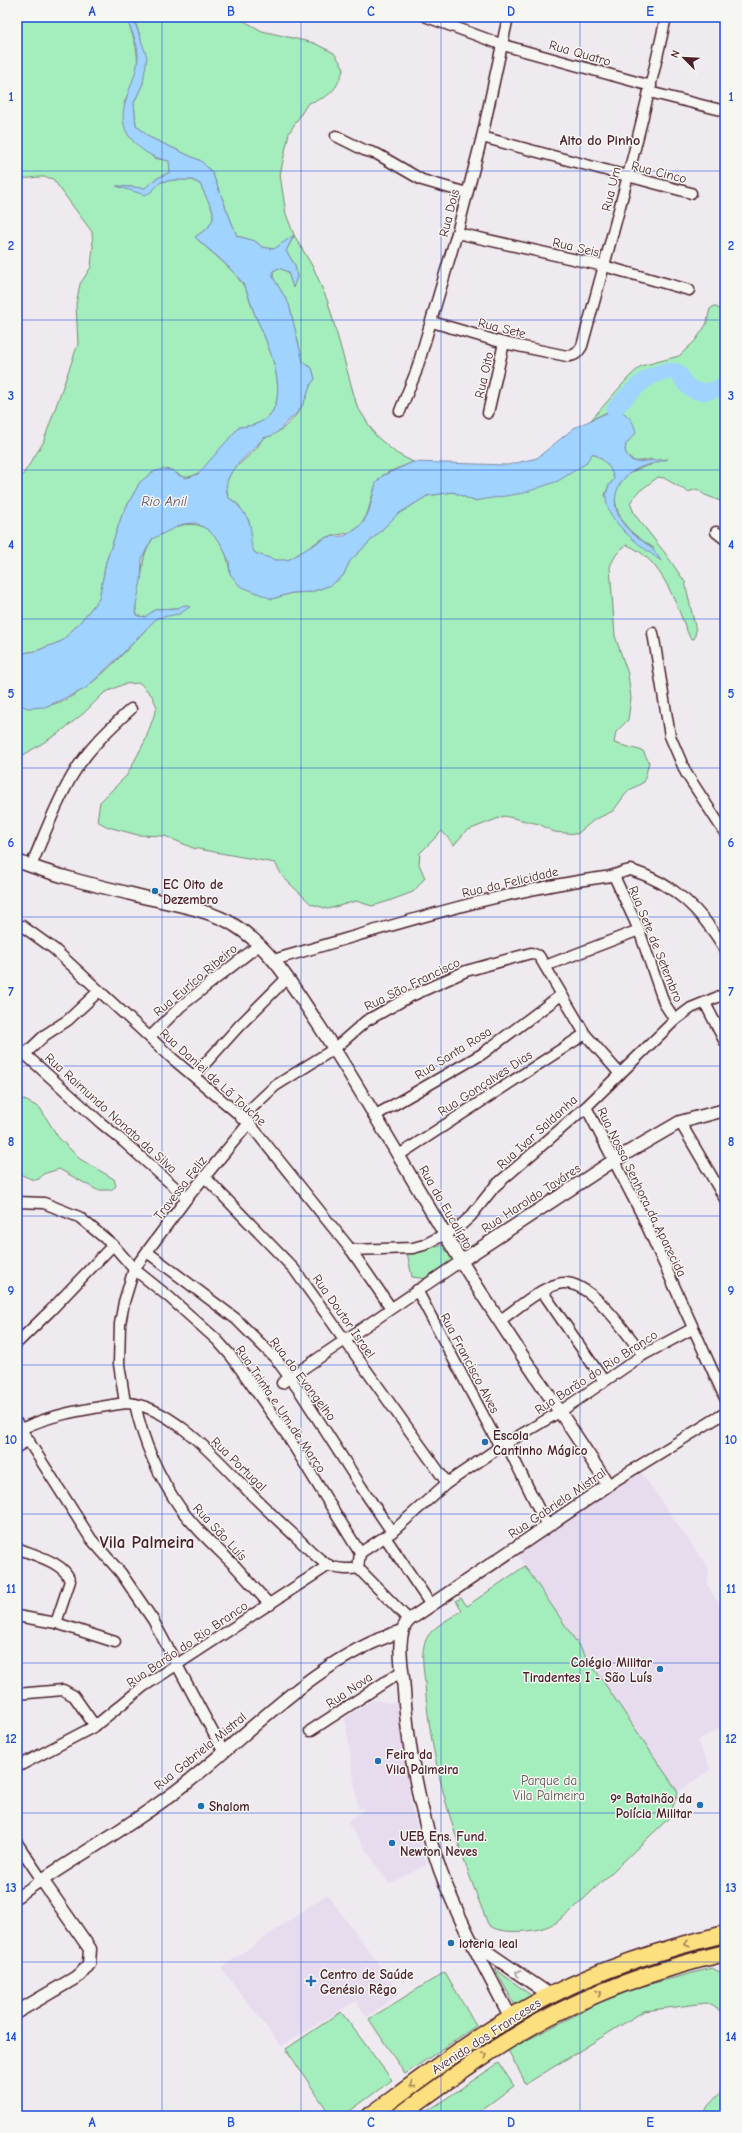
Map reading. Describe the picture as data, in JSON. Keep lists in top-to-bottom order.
{
  "streets": {
    "main road": ["Avenida dos Franceses"],
    "street": [
      "Rua Quatro",
      "Rua Cinco",
      "Rua Um",
      "Rua Dois",
      "Rua Seis",
      "Rua Sete",
      "Rua Oito",
      "Rua da Felicidade",
      "Rua Sete de Setembro",
      "Rua Euríco Ribeiro",
      "Rua São Francisco",
      "Rua Santa Rosa",
      "Rua Daniel de Lã Touche",
      "Rua Gonçalves Dias",
      "Rua Raimundo Nonato da Silva",
      "Rua Ivar Saldanha",
      "Travessa Feliz",
      "Rua Nossa Senhora da Aparecida",
      "Rua Haroldo Taváres",
      "Rua do Eucalípto",
      "Rua Doutor Israel",
      "Rua Francisco Alves",
      "Rua Barão do Rio Branco",
      "Rua do Evangelho",
      "Rua Trinta e Um de Março",
      "Rua Portugal",
      "Rua Gabriela Mistral",
      "Rua São Luís",
      "Rua Nova"
    ]
  },
  "crossings": [
    ["Rua Quatro", "Rua Um"],
    ["Rua Quatro", "Rua Dois"],
    ["Rua Cinco", "Rua Um"],
    ["Rua Cinco", "Rua Dois"],
    ["Rua Um", "Rua Seis"],
    ["Rua Um", "Rua Sete"],
    ["Rua Dois", "Rua Seis"],
    ["Rua Dois", "Rua Sete"],
    ["Rua Sete", "Rua Oito"],
    ["Rua da Felicidade", "Rua Sete de Setembro"],
    ["Rua da Felicidade", "Rua do Eucalípto"],
    ["Rua Sete de Setembro", "Rua Ivar Saldanha"],
    ["Rua Euríco Ribeiro", "Rua Daniel de Lã Touche"],
    ["Rua Euríco Ribeiro", "Rua do Eucalípto"],
    ["Rua São Francisco", "Rua Daniel de Lã Touche"],
    ["Rua São Francisco", "Travessa Feliz"],
    ["Rua São Francisco", "Rua do Eucalípto"],
    ["Rua Santa Rosa", "Rua do Eucalípto"],
    ["Rua Daniel de Lã Touche", "Rua Ivar Saldanha"],
    ["Rua Daniel de Lã Touche", "Travessa Feliz"],
    ["Rua Daniel de Lã Touche", "Rua Haroldo Taváres"],
    ["Rua Gonçalves Dias", "Rua do Eucalípto"],
    ["Rua Raimundo Nonato da Silva", "Travessa Feliz"],
    ["Rua Ivar Saldanha", "Rua Nossa Senhora da Aparecida"],
    ["Rua Ivar Saldanha", "Rua do Eucalípto"],
    ["Travessa Feliz", "Rua Doutor Israel"],
    ["Travessa Feliz", "Rua do Evangelho"],
    ["Travessa Feliz", "Rua Trinta e Um de Março"],
    ["Travessa Feliz", "Rua São Luís"],
    ["Rua Nossa Senhora da Aparecida", "Rua Haroldo Taváres"],
    ["Rua Nossa Senhora da Aparecida", "Rua Barão do Rio Branco"],
    ["Rua Haroldo Taváres", "Rua do Eucalípto"],
    ["Rua Haroldo Taváres", "Rua Doutor Israel"],
    ["Rua Haroldo Taváres", "Rua Francisco Alves"],
    ["Rua Haroldo Taváres", "Rua do Evangelho"],
    ["Rua do Eucalípto", "Rua Barão do Rio Branco"],
    ["Rua do Eucalípto", "Rua Gabriela Mistral"],
    ["Rua Doutor Israel", "Rua Barão do Rio Branco"],
    ["Rua Francisco Alves", "Rua Barão do Rio Branco"],
    ["Rua Francisco Alves", "Rua Gabriela Mistral"],
    ["Rua Barão do Rio Branco", "Rua do Evangelho"],
    ["Rua Barão do Rio Branco", "Rua Trinta e Um de Março"],
    ["Rua Barão do Rio Branco", "Rua Portugal"],
    ["Rua Barão do Rio Branco", "Rua São Luís"],
    ["Rua do Evangelho", "Rua Gabriela Mistral"],
    ["Rua Trinta e Um de Março", "Rua São Luís"],
    ["Rua Portugal", "Rua São Luís"]
  ],
  "districts": ["Alto do Pinho", "Vila Palmeira"],
  "water": ["Rio Anil"],
  "parks": ["Parque da Vila Palmeira"],
  "places": {
    "other": [
      "EC Oito de Dezembro",
      "Escola Cantinho Mágico",
      "Colégio Militar Tiradentes I - São Luís",
      "Feira da Vila Palmeira",
      "9º Batalhão da Polícia Militar",
      "Shalom",
      "UEB Ens. Fund. Newton Neves",
      "loteria leal"
    ],
    "health": ["Centro de Saúde Genésio Rêgo"]
  },
  "north": "top left",
  "grid": {
    "columns": [
      "A",
      "B",
      "C",
      "D",
      "E"
    ],
    "rows": [
      "1",
      "2",
      "3",
      "4",
      "5",
      "6",
      "7",
      "8",
      "9",
      "10",
      "11",
      "12",
      "13",
      "14"
    ]
  }
}
